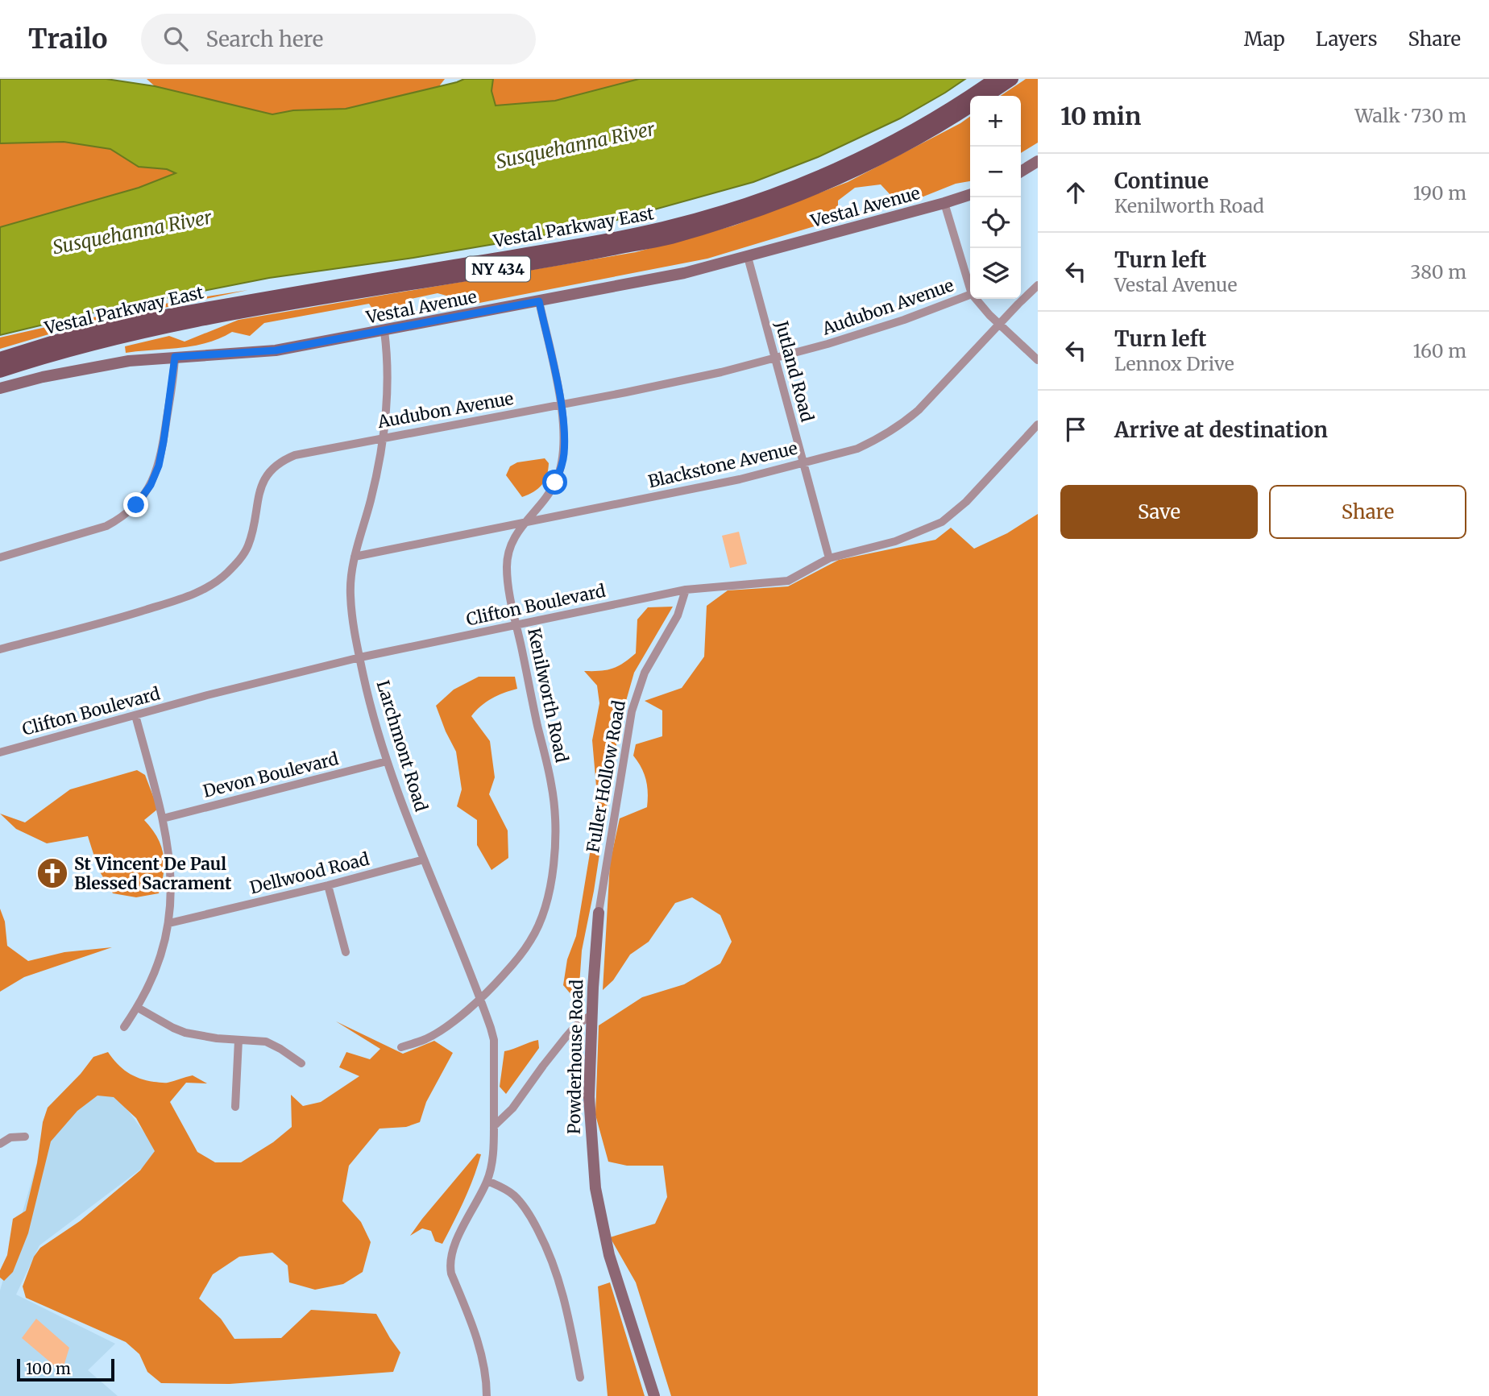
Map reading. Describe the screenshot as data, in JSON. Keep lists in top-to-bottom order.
{
  "streets": {
    "main road": ["Vestal Parkway East", "NY 434"],
    "street": [
      "Vestal Avenue",
      "Audubon Avenue",
      "Jutland Road",
      "Blackstone Avenue",
      "Clifton Boulevard",
      "Kenilworth Road",
      "Larchmont Road",
      "Devon Boulevard",
      "Fuller Hollow Road",
      "Dellwood Road",
      "Powderhouse Road"
    ]
  },
  "crossings": [
    ["Vestal Avenue", "Jutland Road"],
    ["Vestal Avenue", "Kenilworth Road"],
    ["Vestal Avenue", "Larchmont Road"],
    ["Audubon Avenue", "Jutland Road"],
    ["Audubon Avenue", "Kenilworth Road"],
    ["Audubon Avenue", "Larchmont Road"],
    ["Jutland Road", "Blackstone Avenue"],
    ["Jutland Road", "Clifton Boulevard"],
    ["Blackstone Avenue", "Kenilworth Road"],
    ["Blackstone Avenue", "Larchmont Road"],
    ["Clifton Boulevard", "Kenilworth Road"],
    ["Clifton Boulevard", "Larchmont Road"],
    ["Clifton Boulevard", "Fuller Hollow Road"],
    ["Kenilworth Road", "Larchmont Road"],
    ["Larchmont Road", "Devon Boulevard"],
    ["Larchmont Road", "Dellwood Road"],
    ["Fuller Hollow Road", "Powderhouse Road"]
  ],
  "water": ["Susquehanna River"],
  "places": {
    "church": ["St Vincent De Paul Blessed Sacrament"]
  },
  "scale_bar": "100 m",
  "page": {
    "header": "Trailo",
    "search": "Search here",
    "nav": ["Map", "Layers", "Share"],
    "heading": ["10 min", "Walk · 730 m"],
    "map_buttons": ["+", "−"],
    "list": [
      ["Continue", "Kenilworth Road", "190 m"],
      ["Turn left", "Vestal Avenue", "380 m"],
      ["Turn left", "Lennox Drive", "160 m"],
      "Arrive at destination"
    ],
    "buttons": ["Save", "Share"],
    "scale": "100 m"
  }
}
